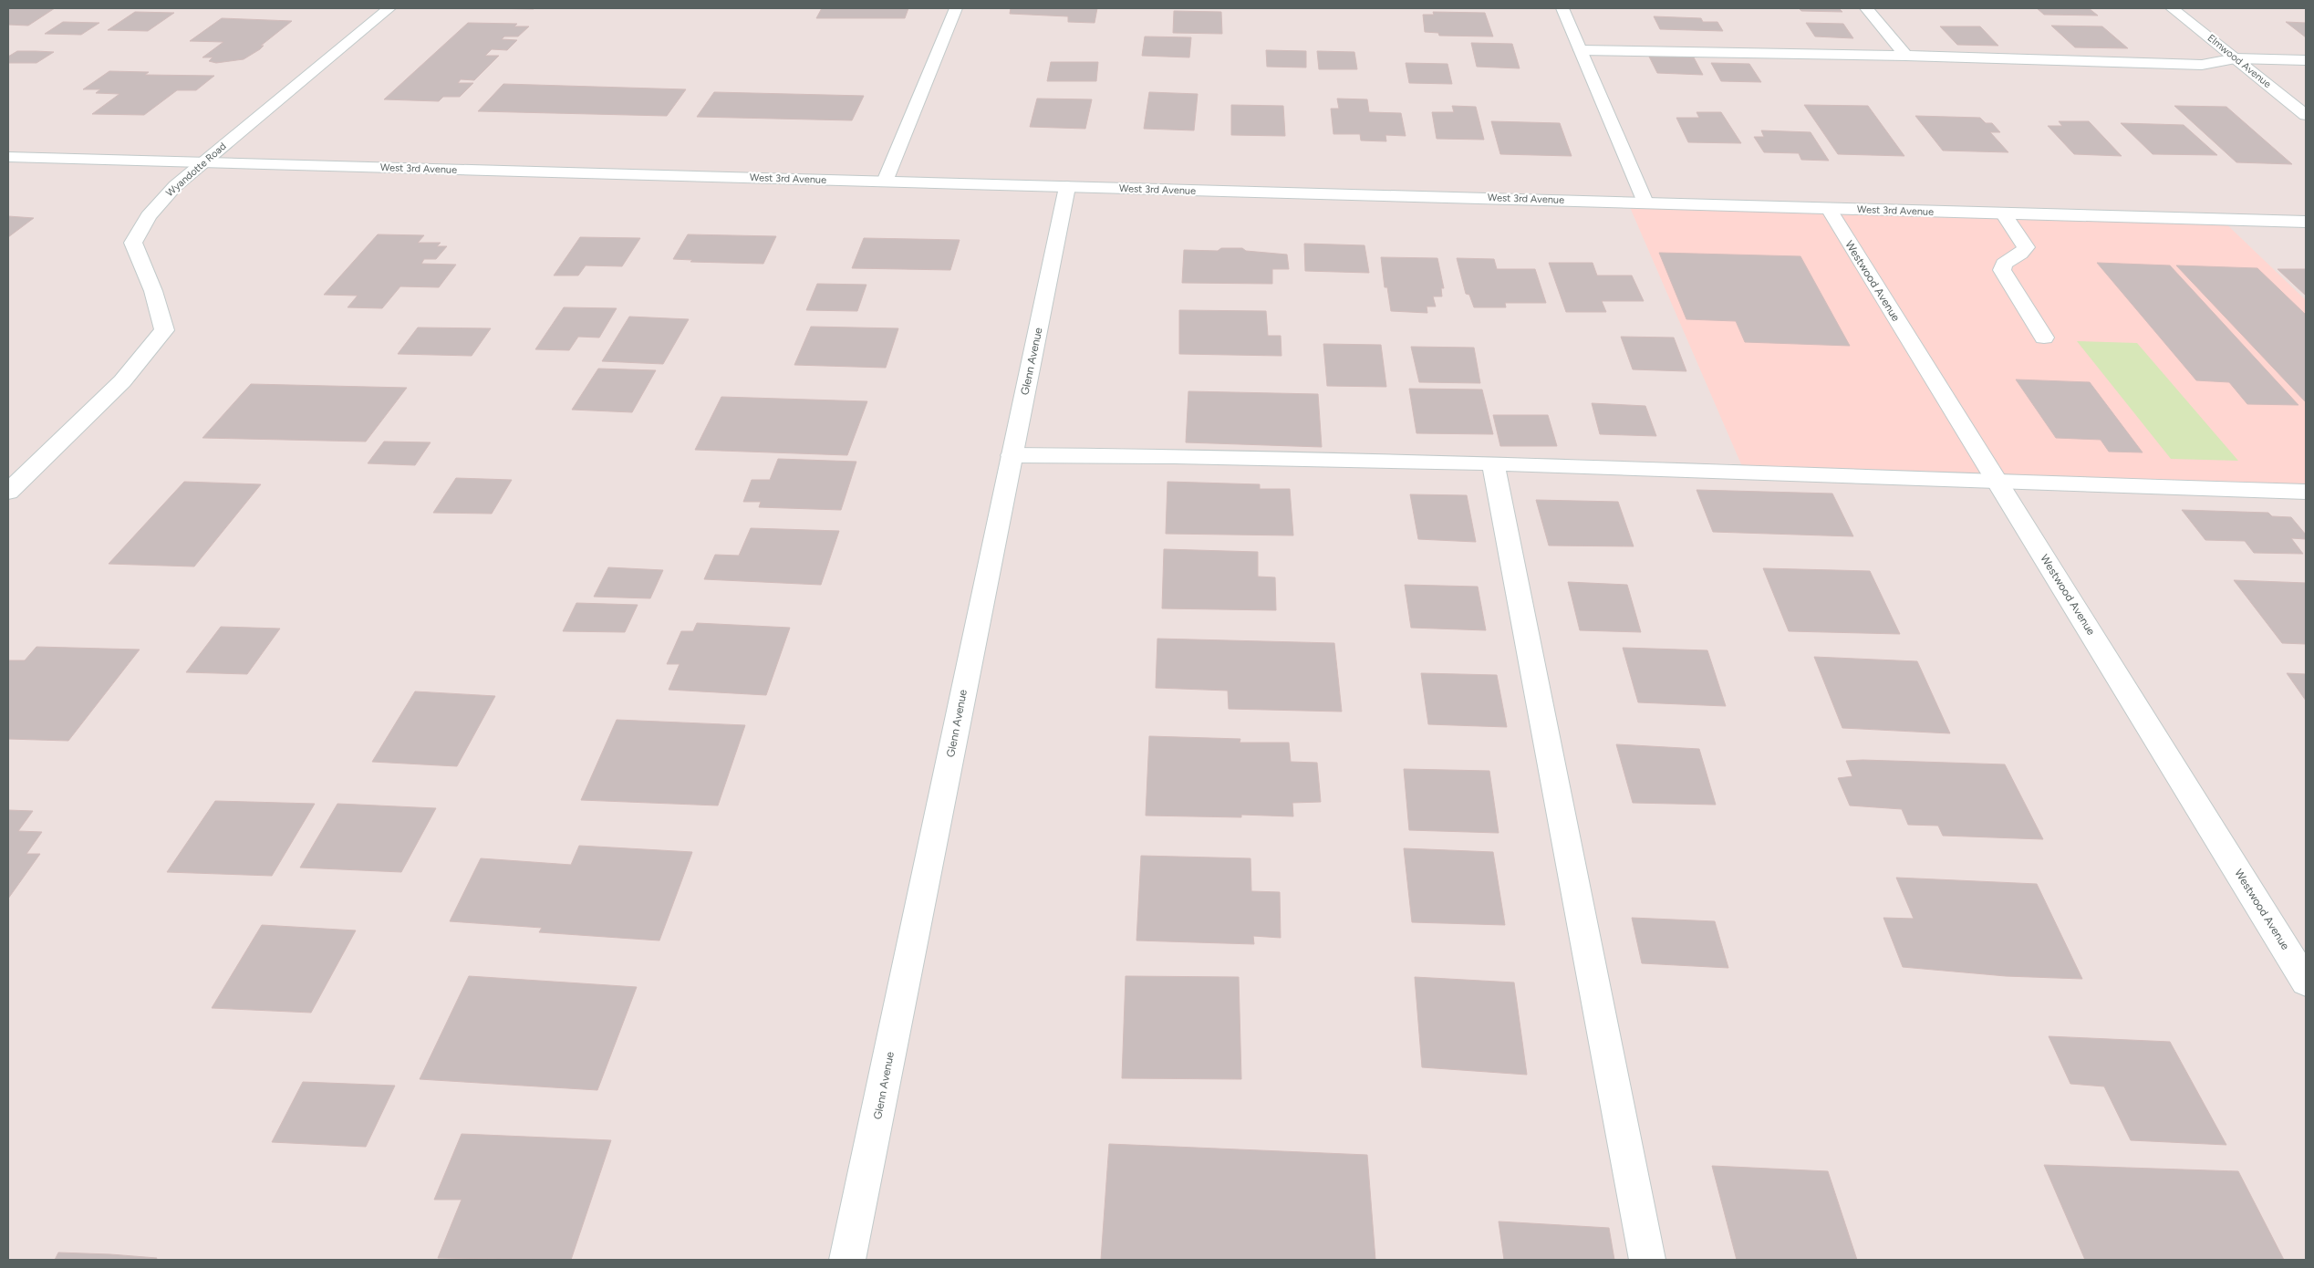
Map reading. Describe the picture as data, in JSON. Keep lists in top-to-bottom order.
{
  "streets": {
    "street": [
      "Elmwood Avenue",
      "West 3rd Avenue",
      "Wyandotte Road",
      "Westwood Avenue",
      "Glenn Avenue"
    ]
  },
  "crossings": [
    ["West 3rd Avenue", "Wyandotte Road"],
    ["West 3rd Avenue", "Westwood Avenue"],
    ["West 3rd Avenue", "Glenn Avenue"]
  ]
}
